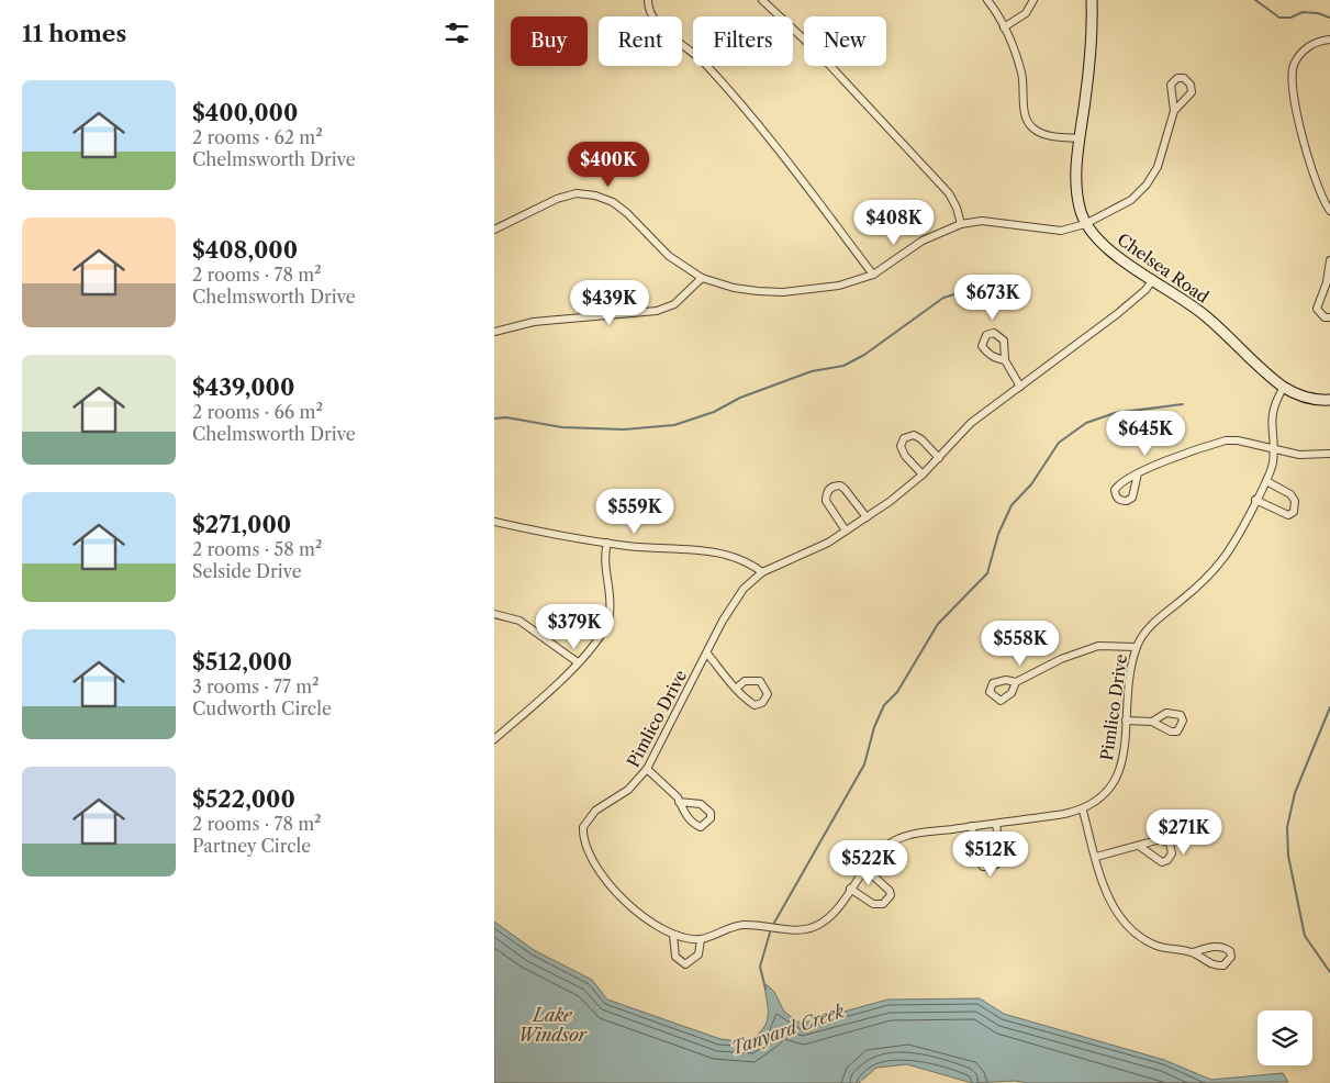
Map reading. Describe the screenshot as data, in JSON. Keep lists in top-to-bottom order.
{
  "streets": {
    "street": ["Chelsea Road", "Pimlico Drive"]
  },
  "crossings": [
    ["Chelsea Road", "Pimlico Drive"]
  ],
  "water": ["Lake Windsor", "Tanyard Creek"],
  "page": {
    "heading": "11 homes",
    "chip": [
      "Buy",
      "Rent",
      "Filters",
      "New"
    ],
    "list": [
      {
        "name": "$400,000",
        "note": "2 rooms · 62 m² · Chelmsworth Drive"
      },
      {
        "name": "$408,000",
        "note": "2 rooms · 78 m² · Chelmsworth Drive"
      },
      {
        "name": "$439,000",
        "note": "2 rooms · 66 m² · Chelmsworth Drive"
      },
      {
        "name": "$271,000",
        "note": "2 rooms · 58 m² · Selside Drive"
      },
      {
        "name": "$512,000",
        "note": "3 rooms · 77 m² · Cudworth Circle"
      },
      {
        "name": "$522,000",
        "note": "2 rooms · 78 m² · Partney Circle"
      }
    ],
    "price": [
      "$400K",
      "$408K",
      "$673K",
      "$439K",
      "$645K",
      "$559K",
      "$379K",
      "$558K",
      "$271K",
      "$512K",
      "$522K"
    ]
  }
}
